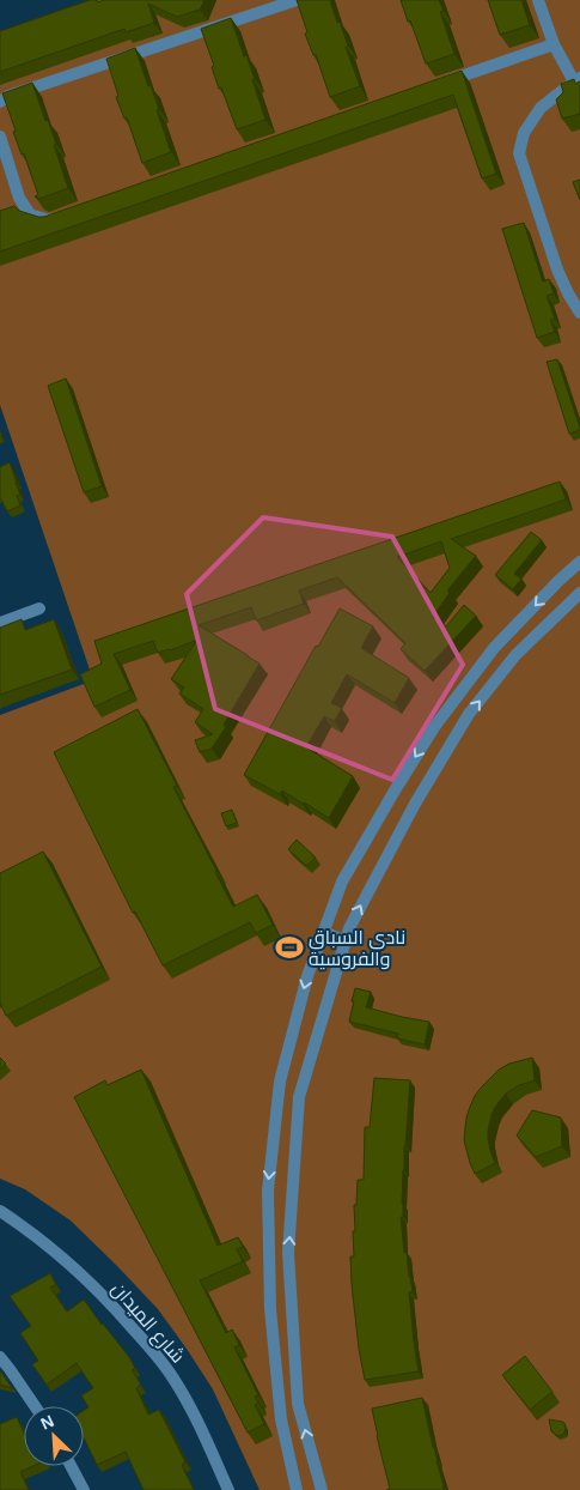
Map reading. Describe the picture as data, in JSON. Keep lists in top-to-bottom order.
{
  "streets": {
    "street": ["شارع الميدان"]
  },
  "places": {
    "sports": ["نادي السباق والفروسية"]
  },
  "north": "top left"
}
